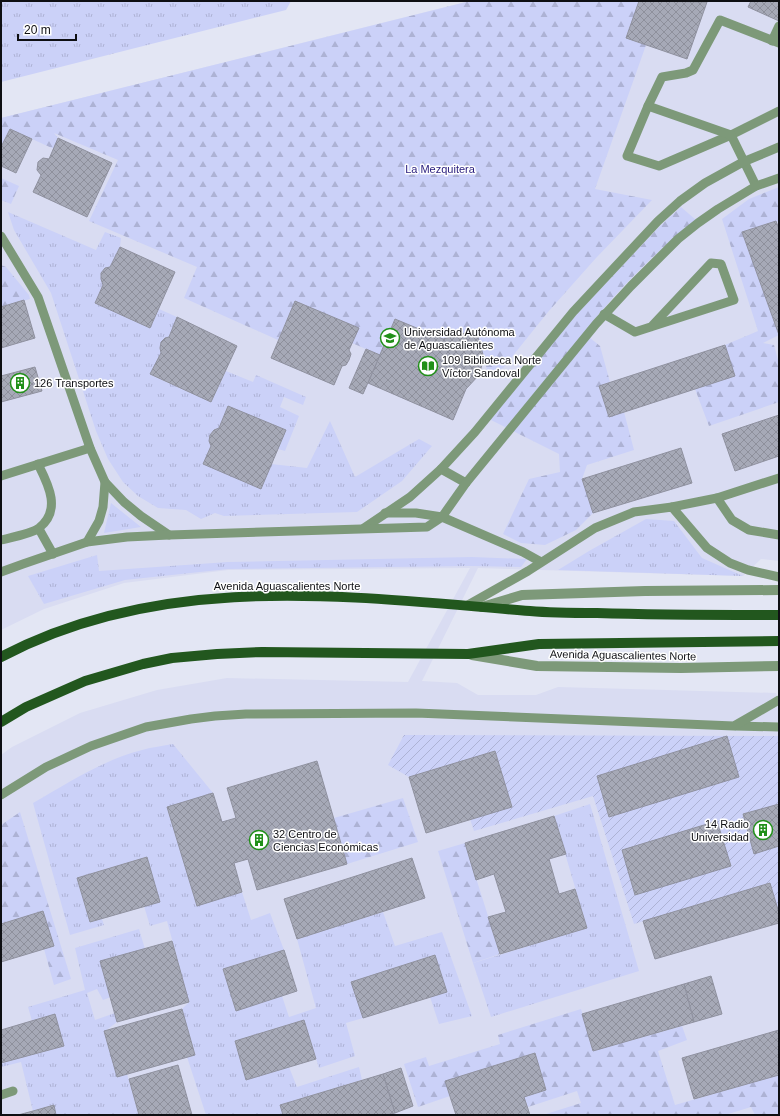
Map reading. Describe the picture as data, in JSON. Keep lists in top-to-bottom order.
{
  "streets": {
    "main road": ["Avenida Aguascalientes Norte"]
  },
  "parks": ["La Mezquitera"],
  "places": {
    "school or university": ["Universidad Autónoma de Aguascalientes"],
    "library": ["109 Biblioteca Norte Víctor Sandoval"],
    "building": ["126 Transportes", "14 Radio Universidad", "32 Centro de Ciencias Económicas"]
  },
  "scale_bar": "20 m"
}
